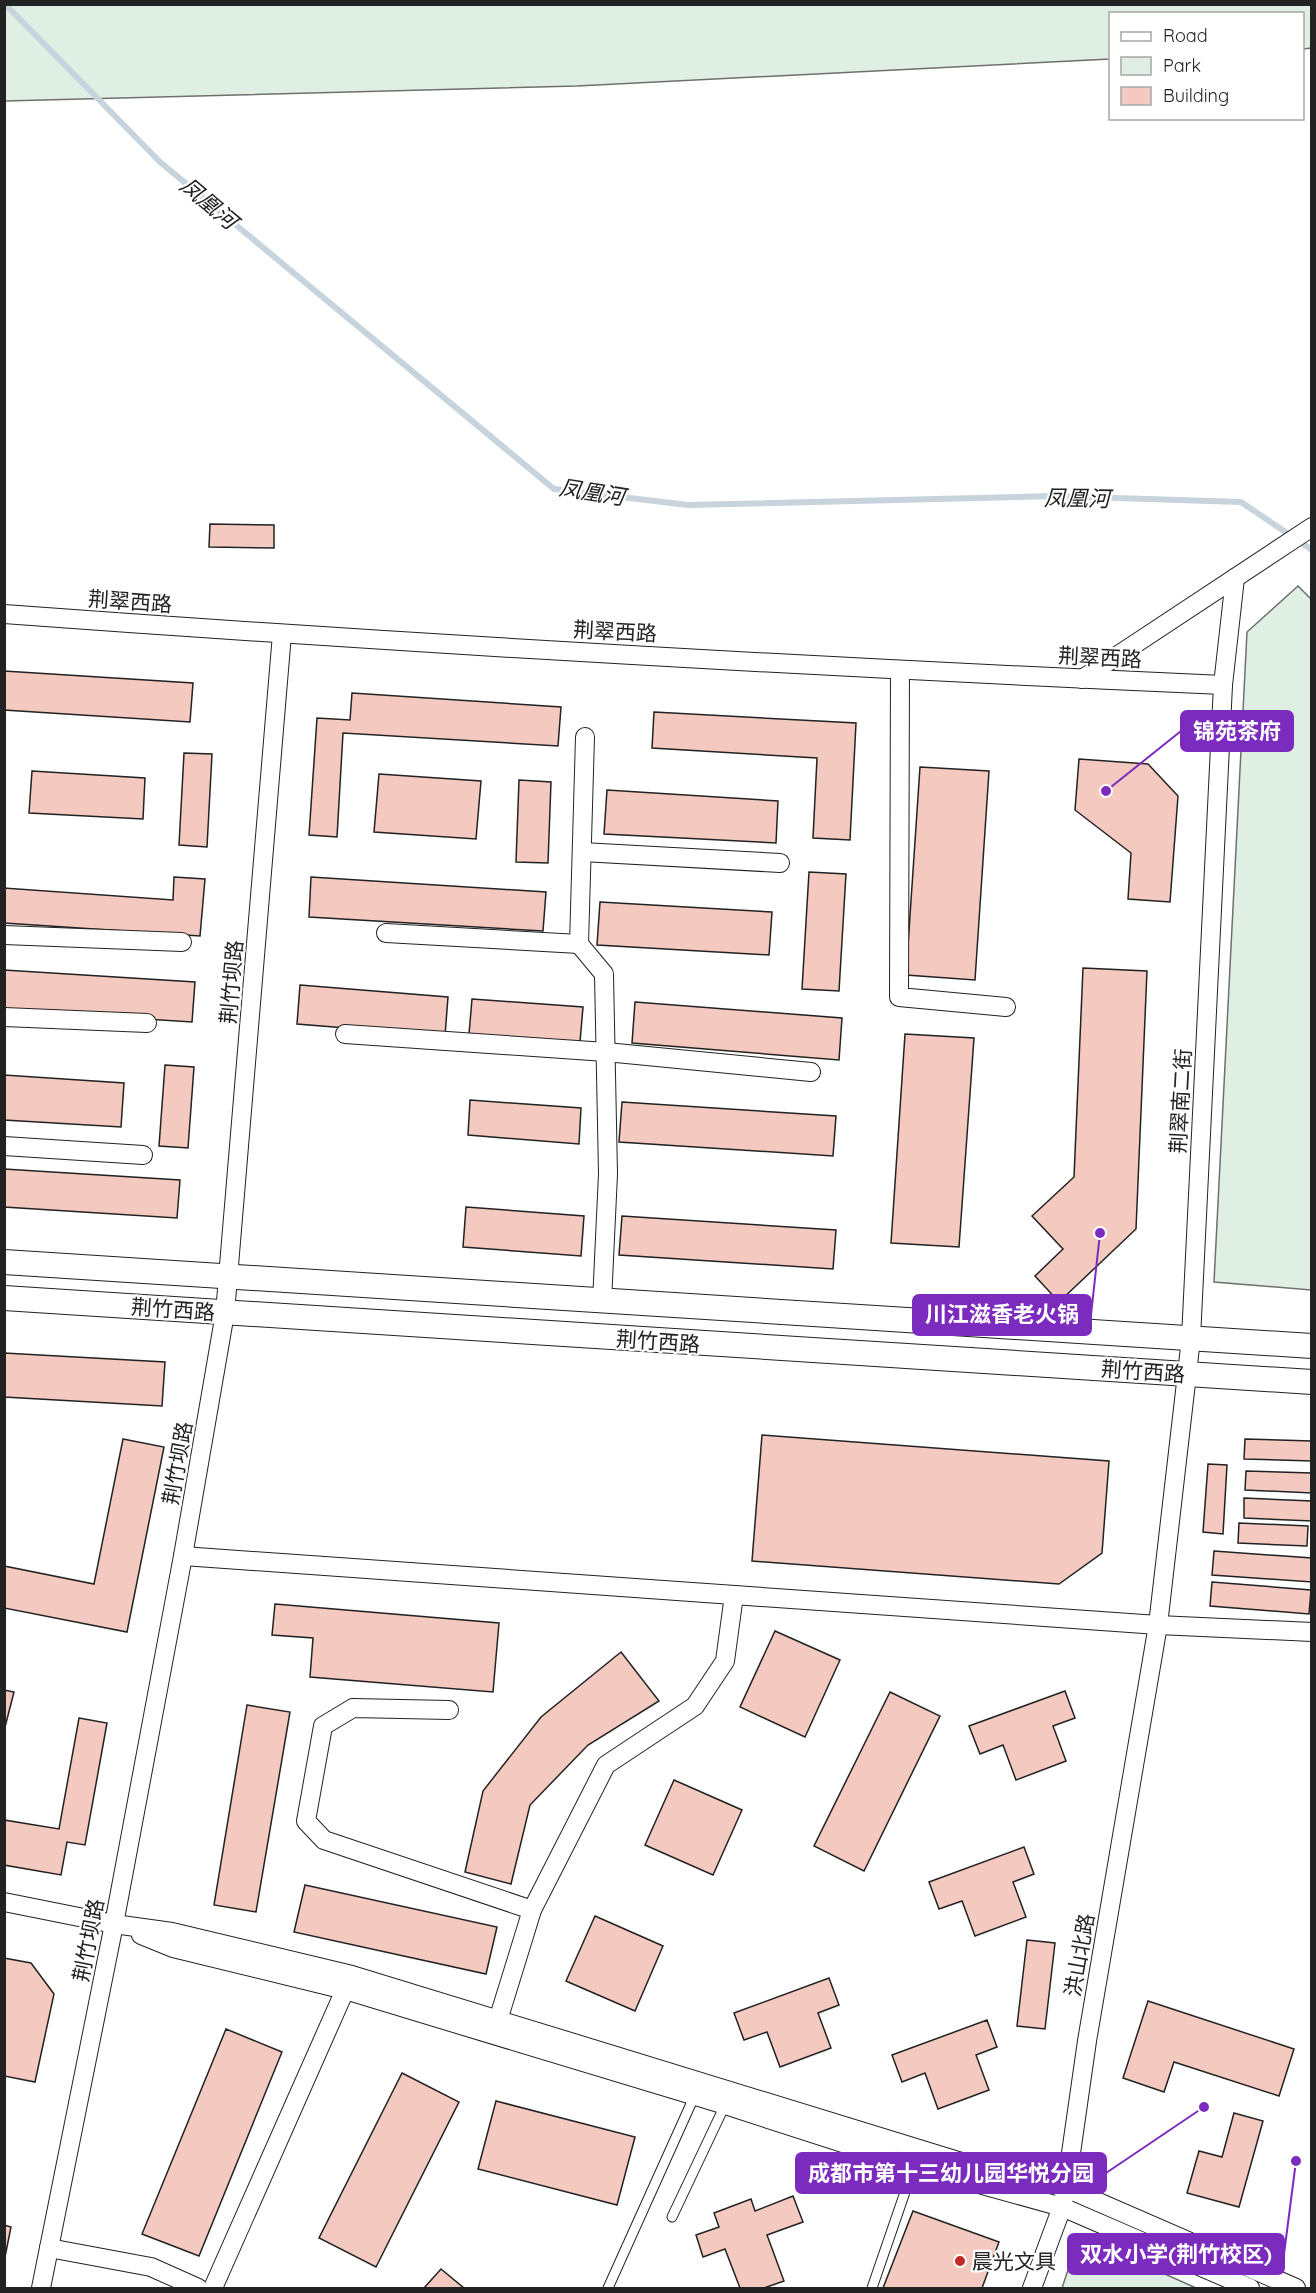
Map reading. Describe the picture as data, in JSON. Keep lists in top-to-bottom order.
{
  "streets": {
    "main road": ["荆竹西路"],
    "street": [
      "荆翠西路",
      "荆竹坝路",
      "荆翠南二街",
      "洪山北路"
    ]
  },
  "crossings": [
    ["荆翠西路", "荆竹坝路"],
    ["荆翠西路", "荆翠南二街"],
    ["荆竹坝路", "荆竹西路"],
    ["荆翠南二街", "荆竹西路"],
    ["荆翠南二街", "洪山北路"]
  ],
  "water": ["凤凰河"],
  "places": [
    "锦苑茶府",
    "川江滋香老火锅",
    "成都市第十三幼儿园华悦分园",
    "双水小学(荆竹校区)",
    "晨光文具"
  ],
  "legend": ["Road", "Park", "Building"]
}
